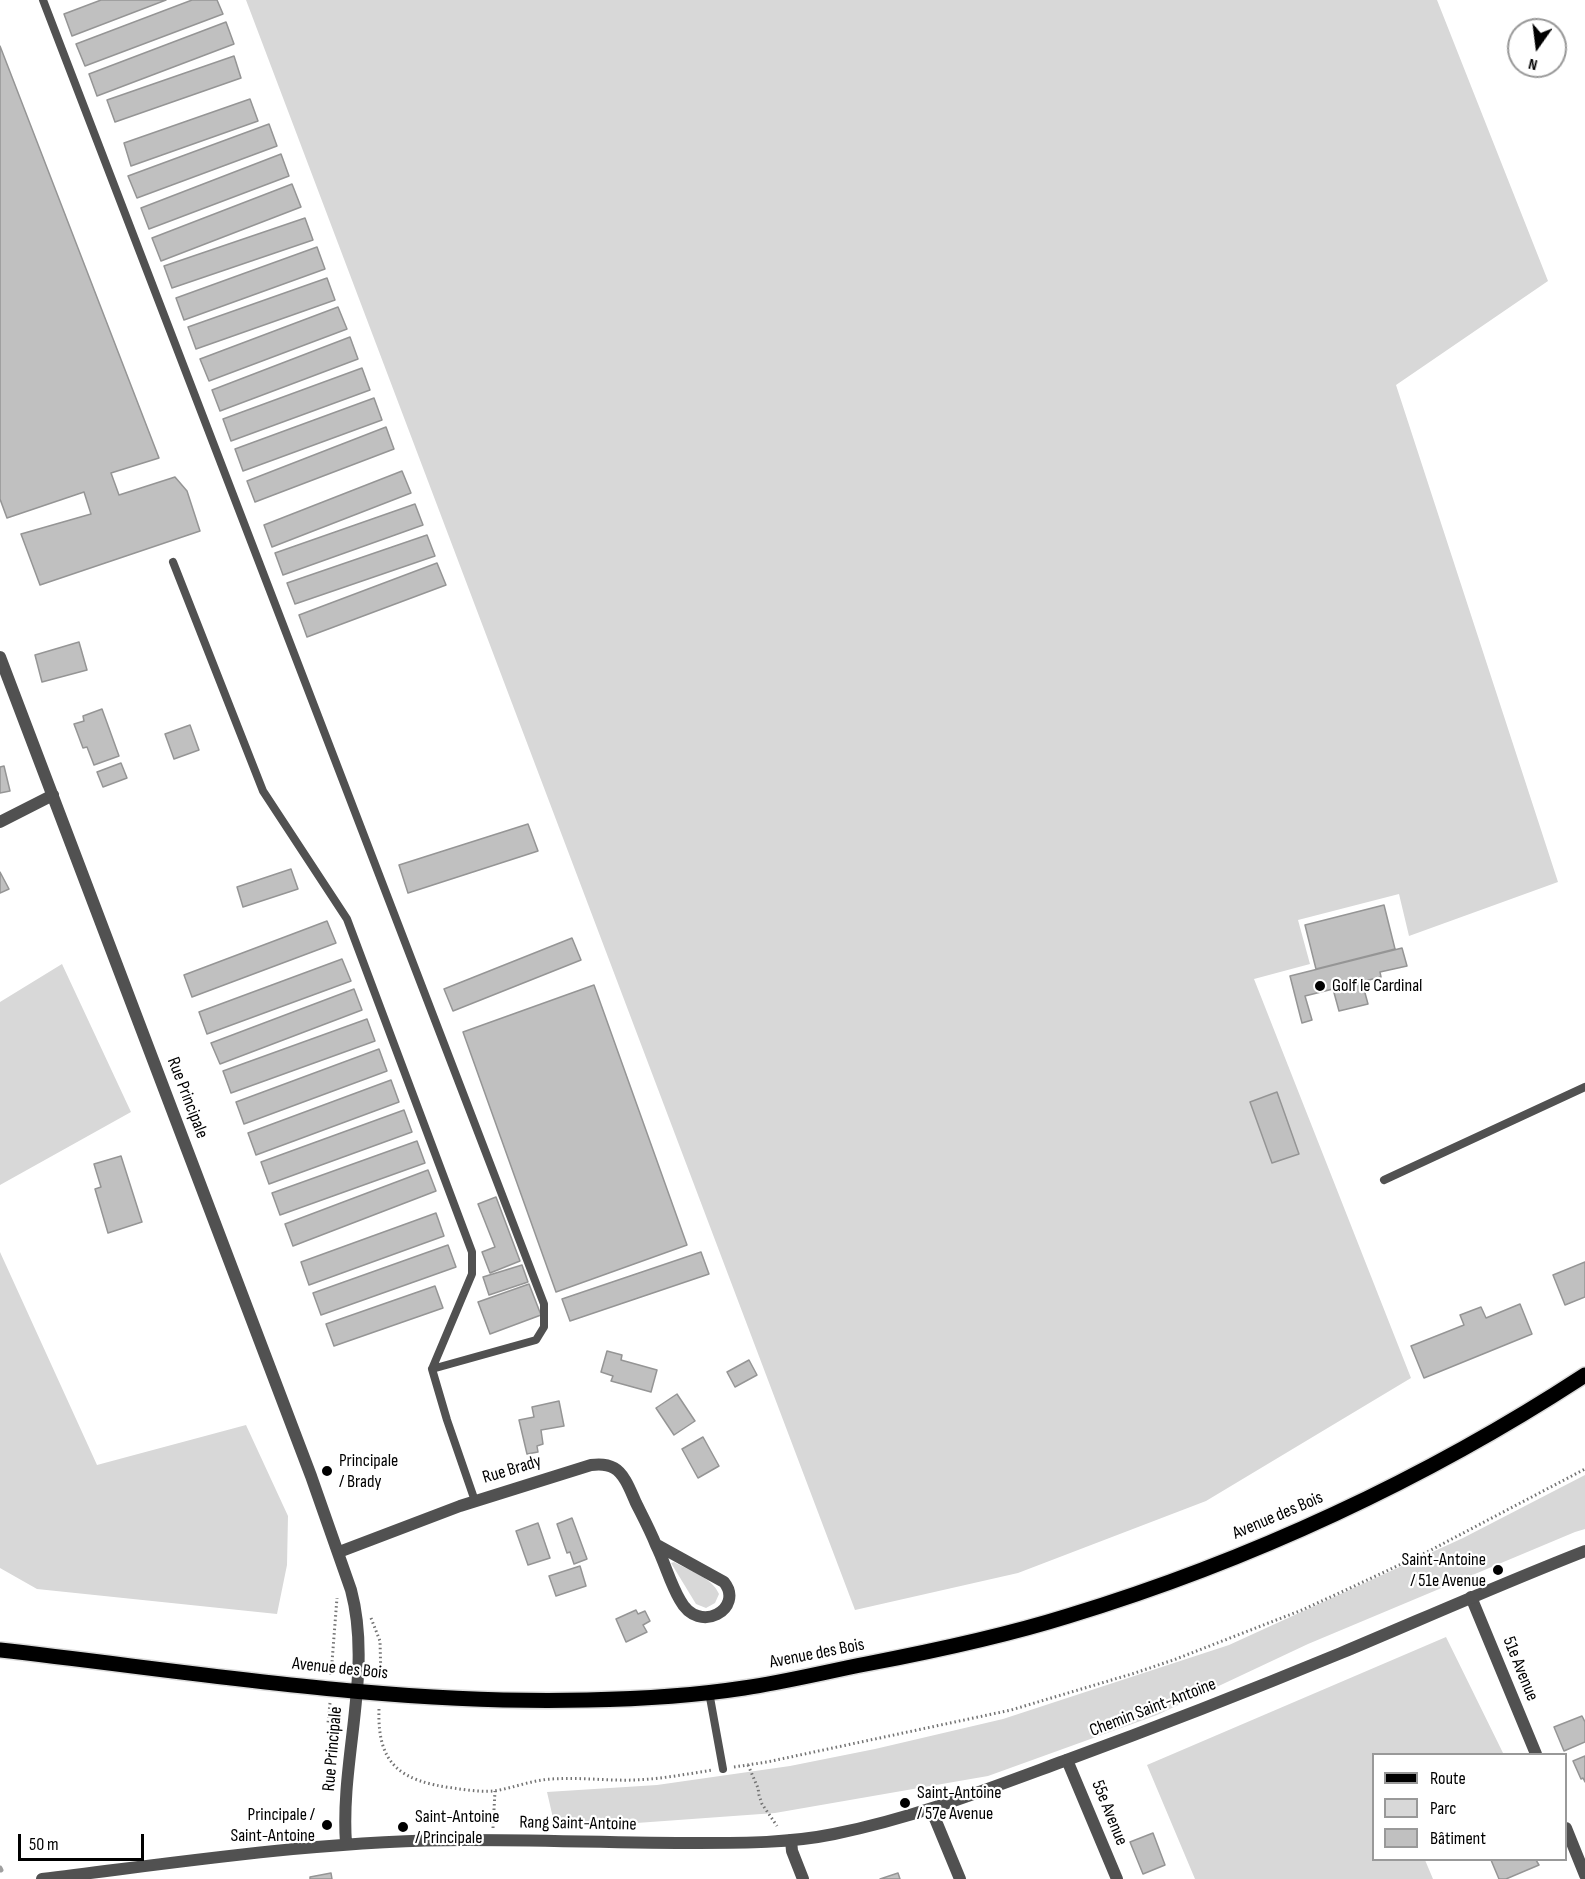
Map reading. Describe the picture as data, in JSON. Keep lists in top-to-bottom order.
{
  "streets": {
    "main road": ["Avenue des Bois"],
    "street": [
      "Rue Principale",
      "Rue Brady",
      "51e Avenue",
      "Chemin Saint-Antoine",
      "55e Avenue",
      "Rang Saint-Antoine"
    ]
  },
  "crossings": [
    ["Rue Principale", "Rue Brady"],
    ["Rue Principale", "Avenue des Bois"],
    ["Rue Principale", "Rang Saint-Antoine"],
    ["51e Avenue", "Chemin Saint-Antoine"],
    ["Chemin Saint-Antoine", "55e Avenue"],
    ["Chemin Saint-Antoine", "Rang Saint-Antoine"]
  ],
  "places": [
    "Golf le Cardinal",
    "Principale / Brady",
    "Saint-Antoine / 51e Avenue",
    "Saint-Antoine / 57e Avenue",
    "Principale / Saint-Antoine",
    "Saint-Antoine / Principale"
  ],
  "legend": ["Route", "Parc", "Bâtiment"],
  "scale_bar": "50 m",
  "north": "bottom"
}
